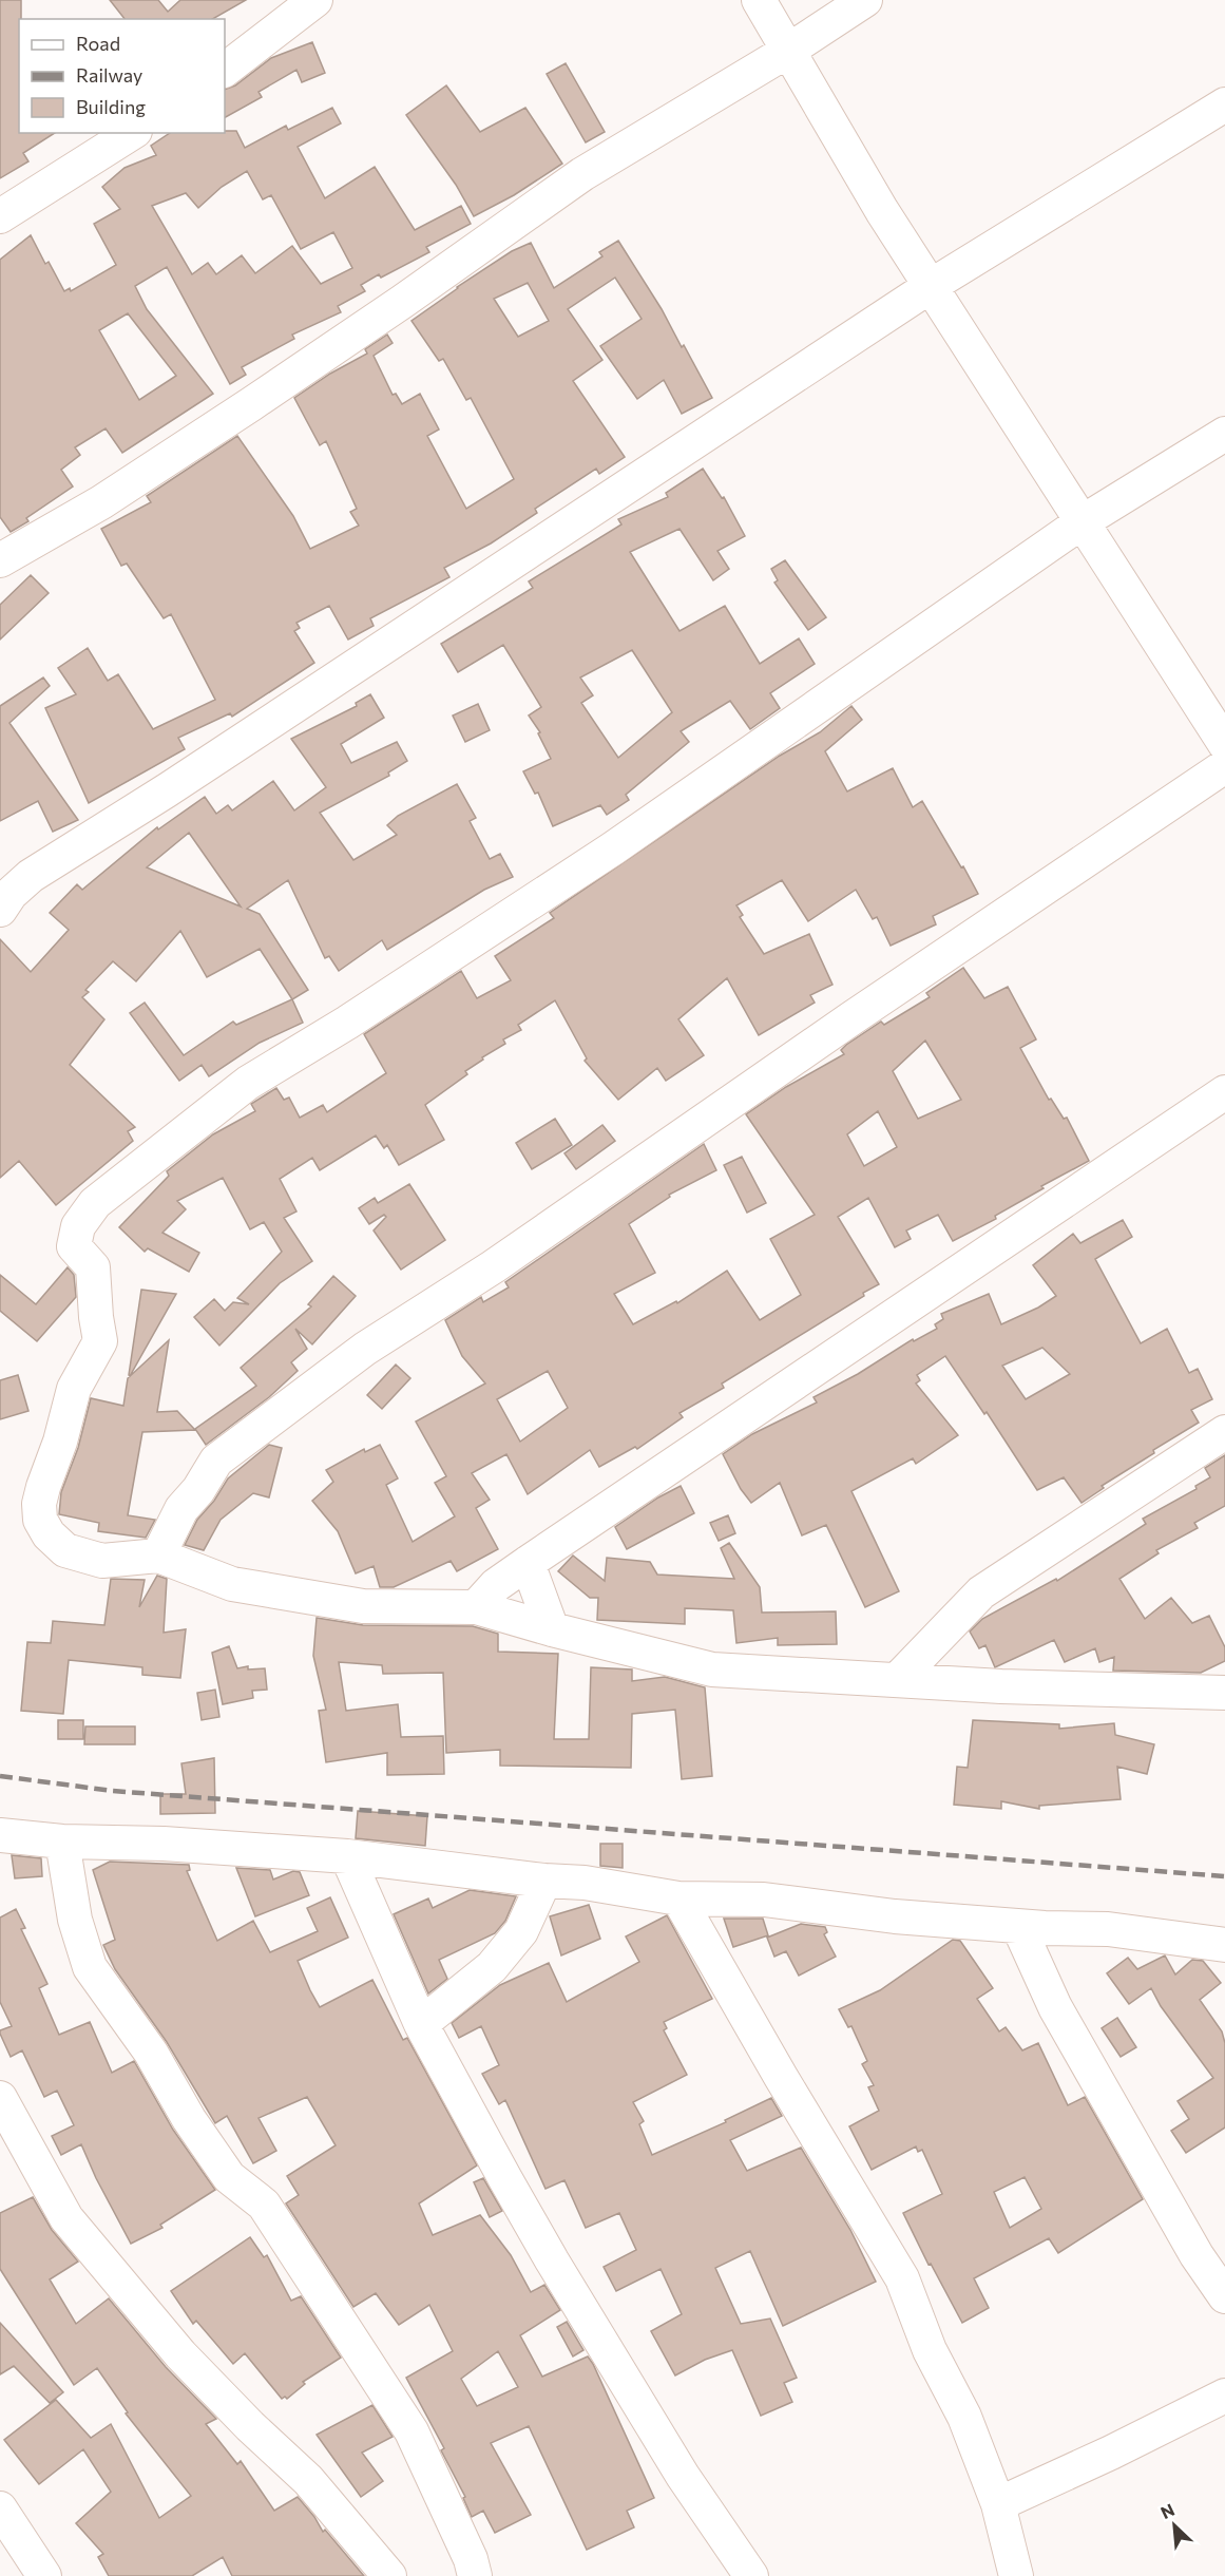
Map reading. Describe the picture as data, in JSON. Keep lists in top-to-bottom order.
{
  "legend": ["Road", "Railway", "Building"],
  "north": "top left"
}
